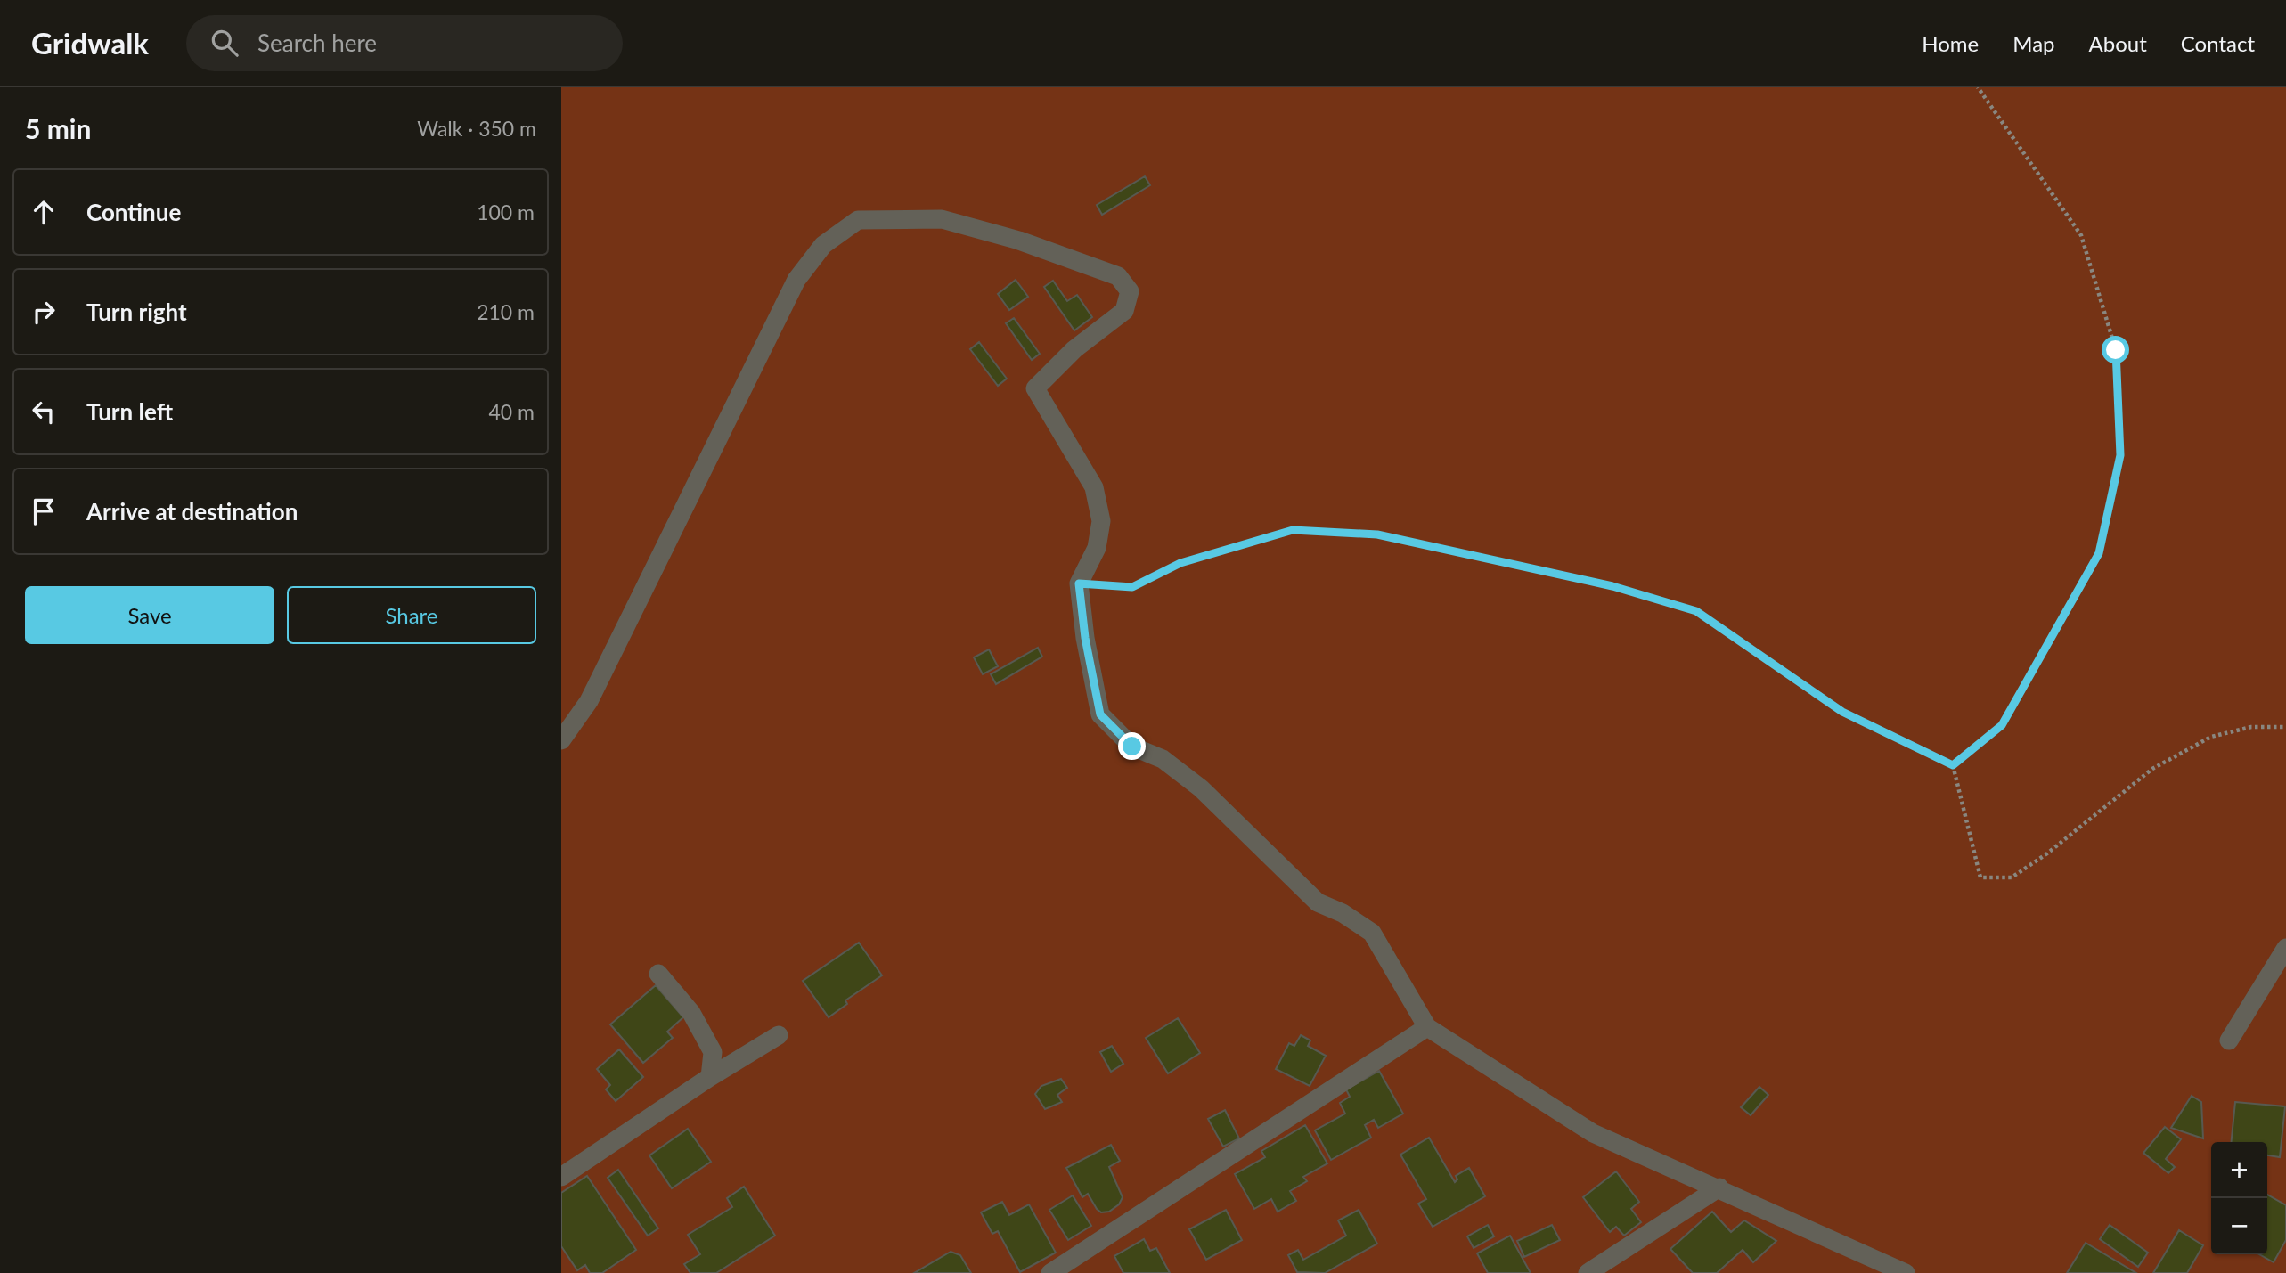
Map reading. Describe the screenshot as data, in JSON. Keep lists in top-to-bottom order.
{
  "page": {
    "header": "Gridwalk",
    "search": "Search here",
    "nav": [
      "Home",
      "Map",
      "About",
      "Contact"
    ],
    "heading": ["5 min", "Walk · 350 m"],
    "list": [
      ["Continue", "100 m"],
      ["Turn right", "210 m"],
      ["Turn left", "40 m"],
      "Arrive at destination"
    ],
    "buttons": ["Save", "Share"],
    "map_buttons": ["+", "−"]
  }
}
